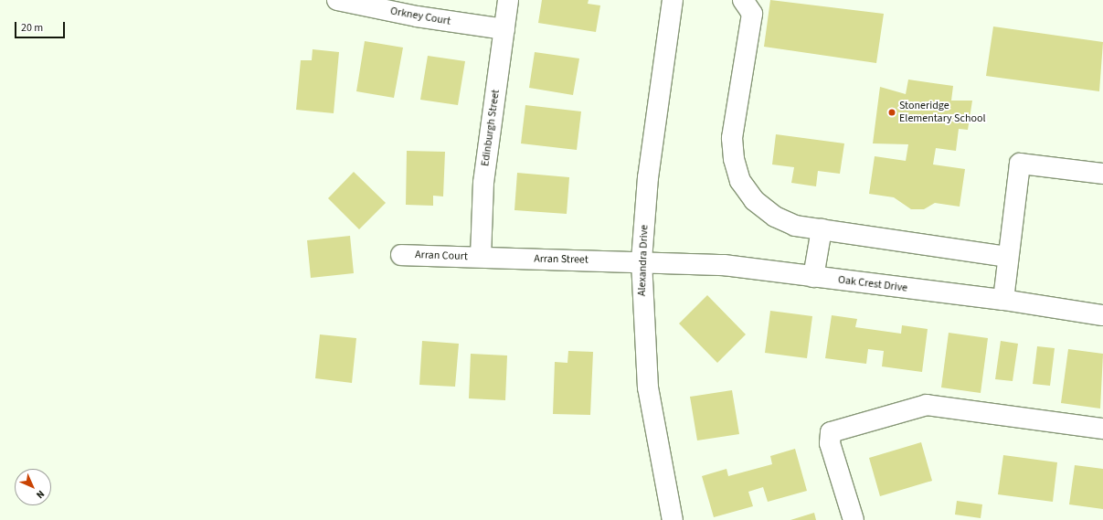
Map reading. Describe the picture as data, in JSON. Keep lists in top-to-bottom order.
{
  "streets": {
    "street": [
      "Orkney Court",
      "Edinburgh Street",
      "Arran Court",
      "Arran Street",
      "Alexandra Drive",
      "Oak Crest Drive"
    ]
  },
  "crossings": [
    ["Orkney Court", "Edinburgh Street"],
    ["Edinburgh Street", "Arran Court"],
    ["Edinburgh Street", "Arran Street"],
    ["Arran Court", "Arran Street"],
    ["Arran Street", "Alexandra Drive"],
    ["Arran Street", "Oak Crest Drive"],
    ["Alexandra Drive", "Oak Crest Drive"]
  ],
  "places": ["Stoneridge Elementary School"],
  "scale_bar": "20 m",
  "north": "bottom right"
}
